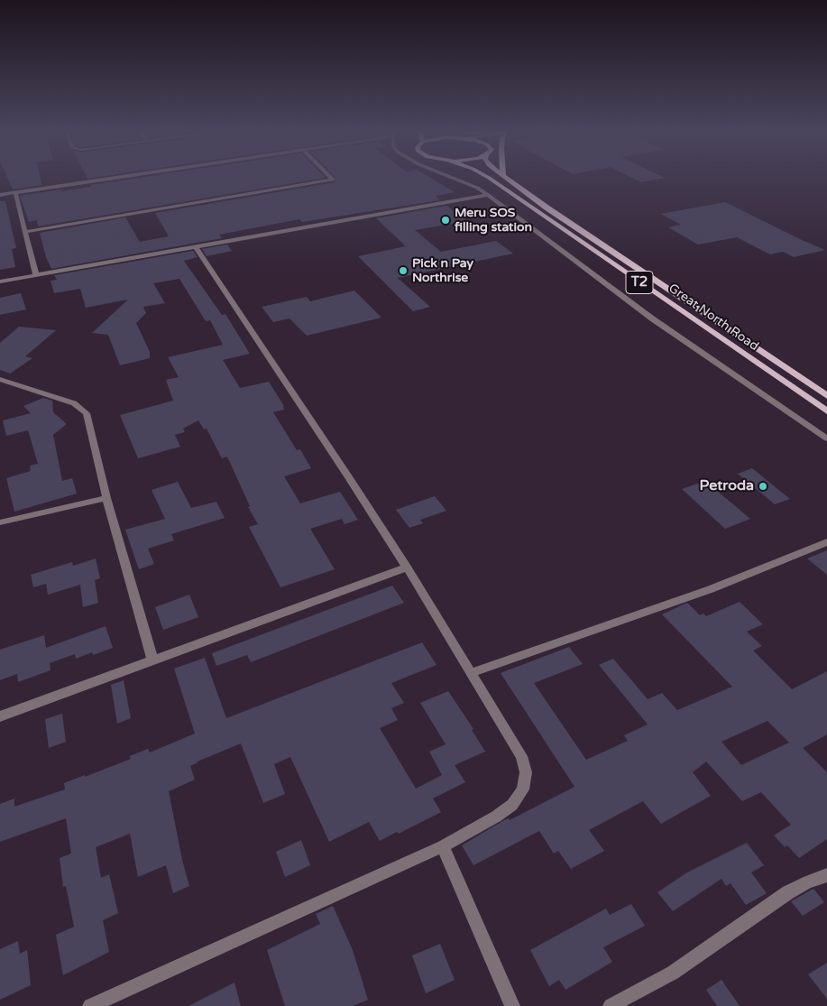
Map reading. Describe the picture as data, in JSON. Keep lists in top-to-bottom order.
{
  "streets": {
    "main road": ["T2", "Great North Road"]
  },
  "places": ["Meru SOS filling station", "Pick n Pay Northrise", "Petroda"]
}
